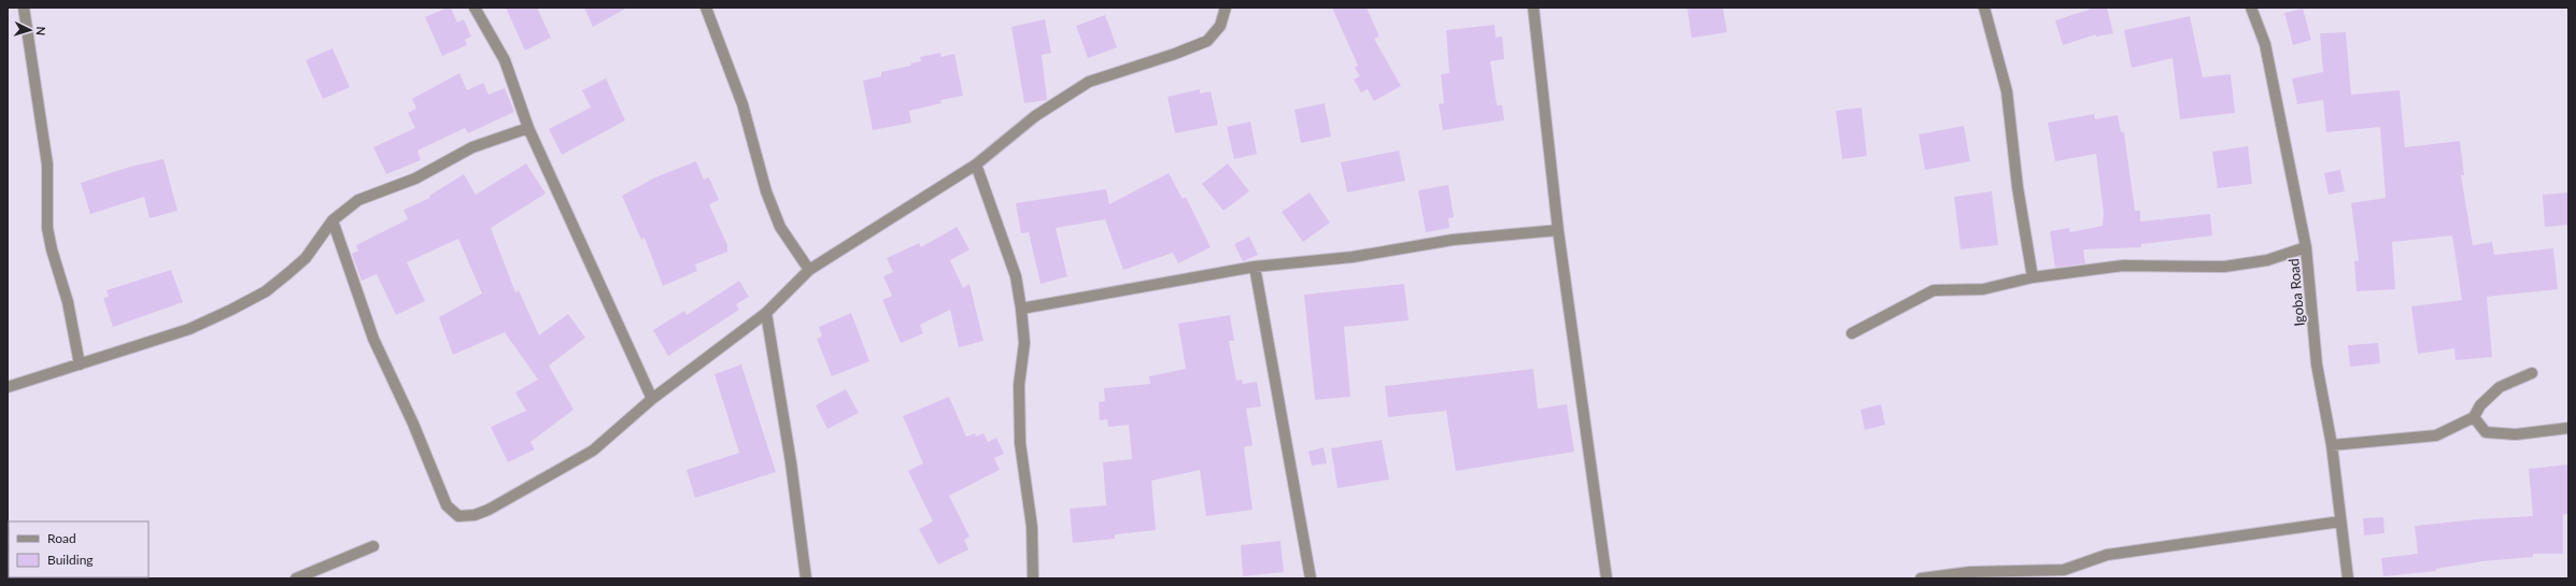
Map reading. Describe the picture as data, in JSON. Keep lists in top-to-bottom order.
{
  "streets": {
    "street": ["Igoba Road"]
  },
  "legend": ["Road", "Building"],
  "north": "right"
}
